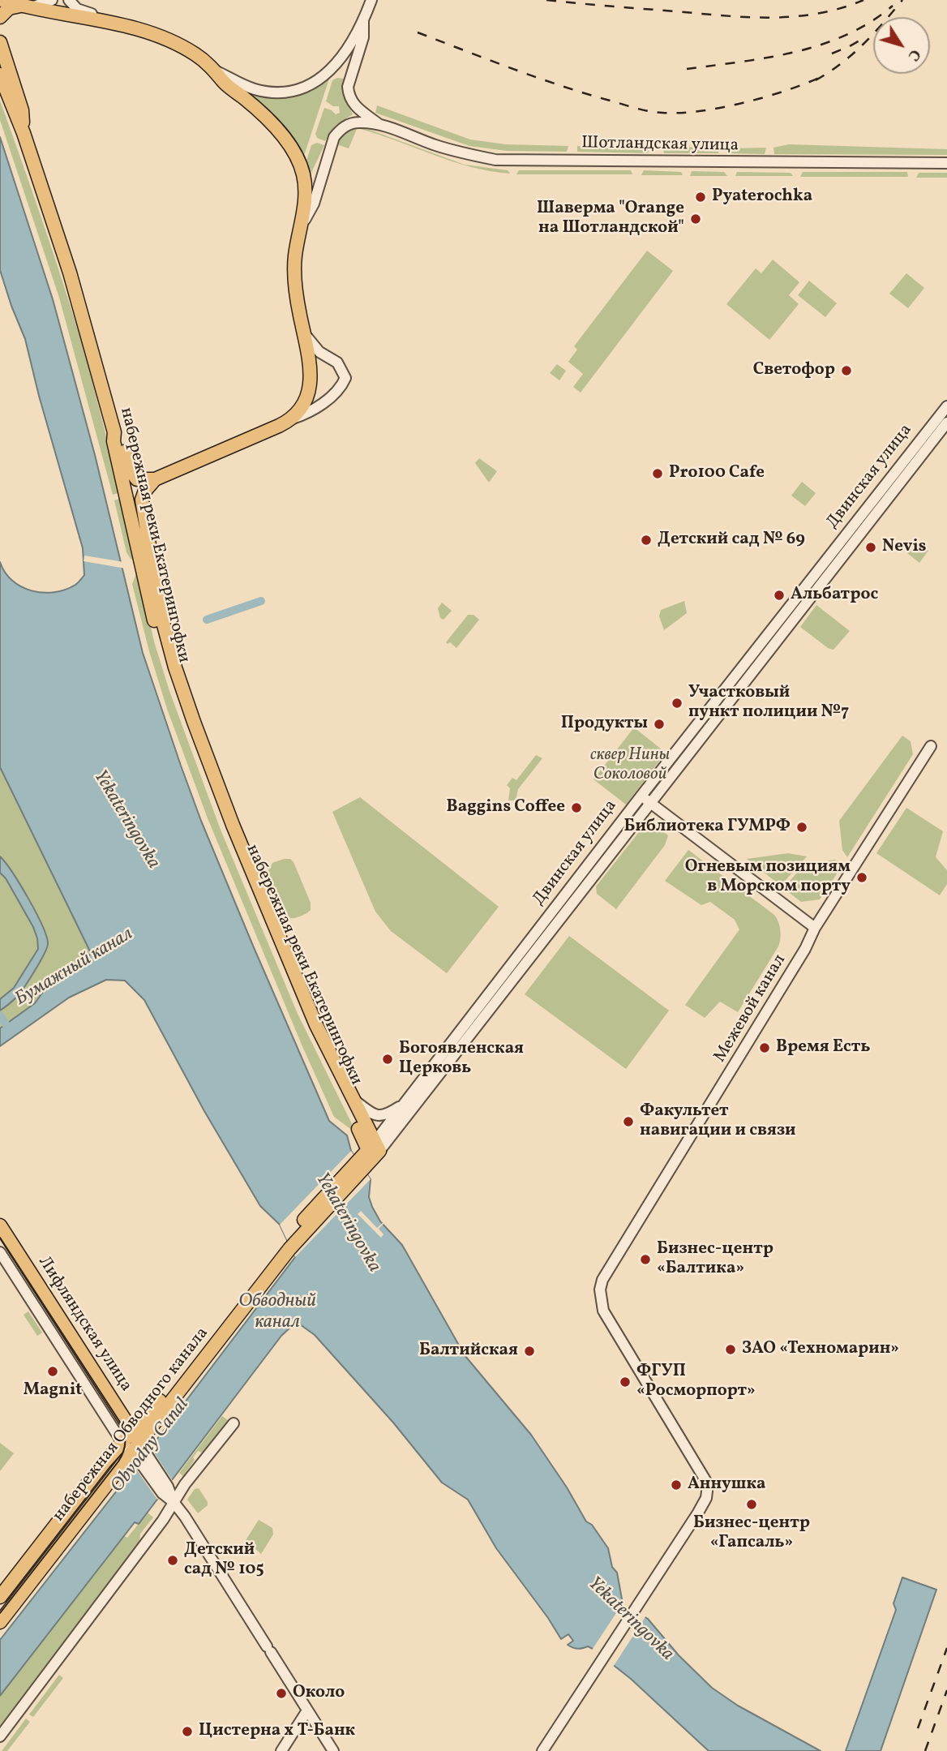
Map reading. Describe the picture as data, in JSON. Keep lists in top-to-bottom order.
{
  "streets": {
    "main road": [
      "Двинская улица",
      "набережная реки Екатерингофки",
      "Лифляндская улица",
      "набережная Обводного канала"
    ],
    "street": ["Шотландская улица", "Межевой канал"]
  },
  "crossings": [
    ["Двинская улица", "набережная реки Екатерингофки"],
    ["Двинская улица", "набережная Обводного канала"],
    ["Лифляндская улица", "набережная Обводного канала"]
  ],
  "water": [
    "Yekateringovka",
    "Бумажный канал",
    "Обводный канал",
    "Obvodny Canal"
  ],
  "parks": ["сквер Нины Соколовой"],
  "places": [
    "Pyaterochka",
    "Шаверма \"Orange на Шотландской\"",
    "Светофор",
    "Pro100 Cafe",
    "Детский сад № 69",
    "Nevis",
    "Альбатрос",
    "Участковый пункт полиции №7",
    "Продукты",
    "Baggins Coffee",
    "Библиотека ГУМРФ",
    "Огневым позициям в Морском порту",
    "Время Есть",
    "Богоявленская Церковь",
    "Факультет навигации и связи",
    "Бизнес-центр «Балтика»",
    "ЗАО «Техномарин»",
    "Балтийская",
    "Magnit",
    "ФГУП «Росморпорт»",
    "Аннушка",
    "Бизнес-центр «Гапсаль»",
    "Детский сад № 105",
    "Около",
    "Цистерна х Т-Банк"
  ],
  "north": "bottom right"
}
